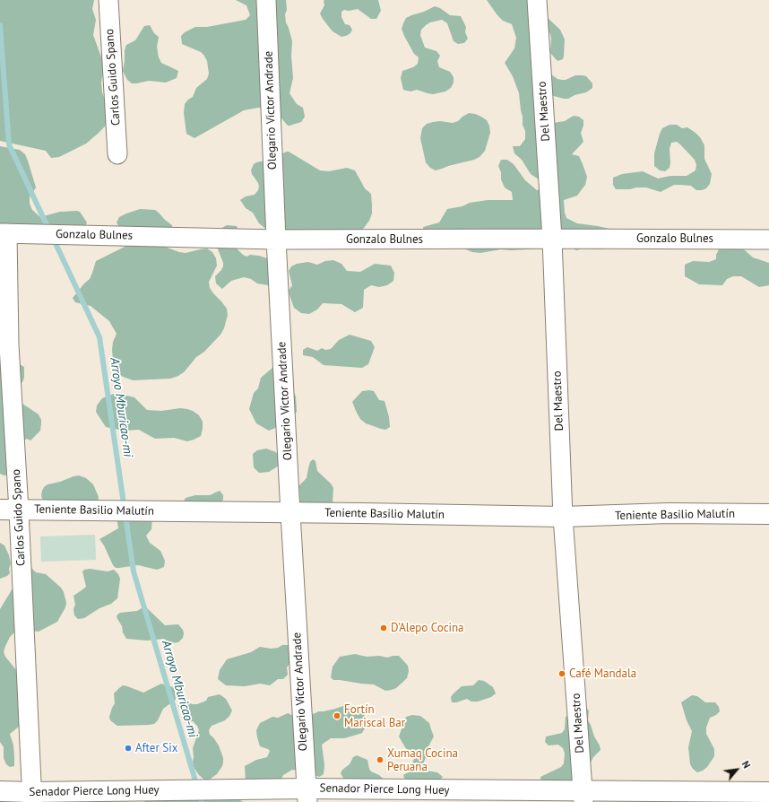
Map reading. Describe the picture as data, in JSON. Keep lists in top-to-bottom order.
{
  "streets": {
    "street": [
      "Carlos Guido Spano",
      "Olegario Víctor Andrade",
      "Del Maestro",
      "Gonzalo Bulnes",
      "Teniente Basilio Malutín",
      "Senador Pierce Long Huey"
    ]
  },
  "crossings": [
    ["Carlos Guido Spano", "Gonzalo Bulnes"],
    ["Carlos Guido Spano", "Teniente Basilio Malutín"],
    ["Carlos Guido Spano", "Senador Pierce Long Huey"],
    ["Olegario Víctor Andrade", "Gonzalo Bulnes"],
    ["Olegario Víctor Andrade", "Teniente Basilio Malutín"],
    ["Olegario Víctor Andrade", "Senador Pierce Long Huey"],
    ["Del Maestro", "Gonzalo Bulnes"],
    ["Del Maestro", "Teniente Basilio Malutín"],
    ["Del Maestro", "Senador Pierce Long Huey"]
  ],
  "water": ["Arroyo Mburicao-mi"],
  "places": [
    "D'Alepo Cocina",
    "Café Mandala",
    "Fortín Mariscal Bar",
    "After Six",
    "Xumaq Cocina Peruana"
  ],
  "north": "top right"
}
